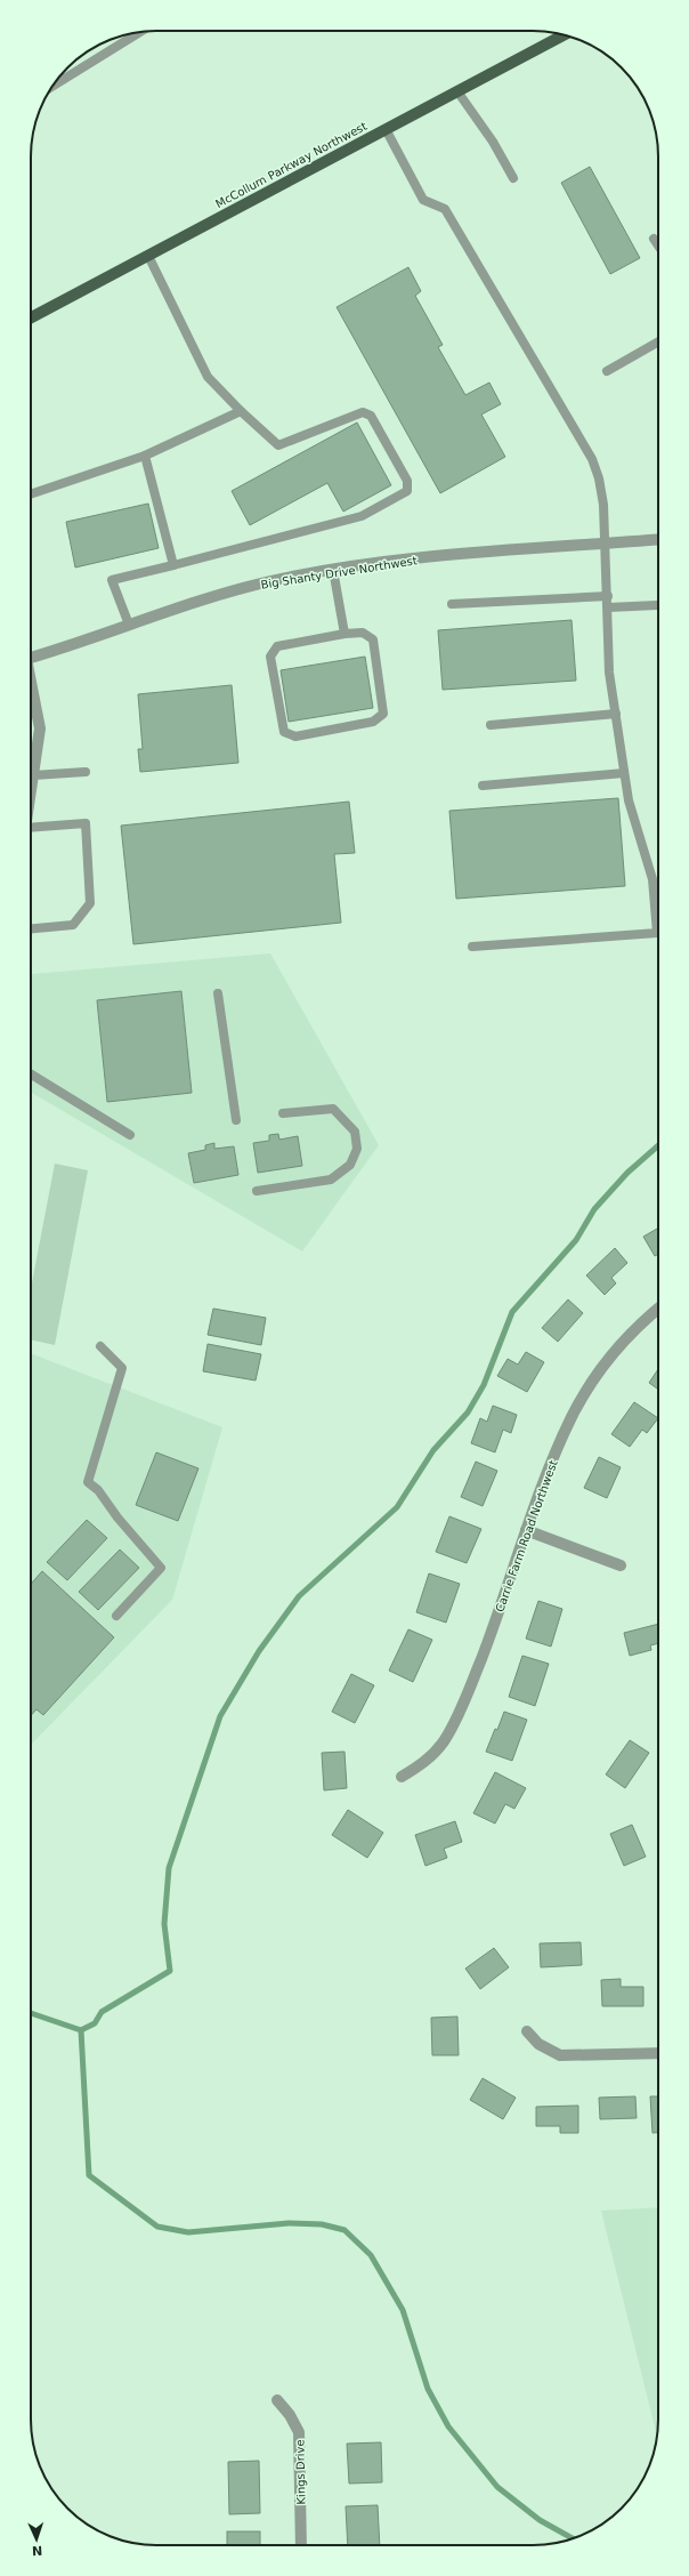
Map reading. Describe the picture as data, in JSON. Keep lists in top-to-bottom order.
{
  "streets": {
    "main road": ["McCollum Parkway Northwest"],
    "street": ["Big Shanty Drive Northwest", "Carrie Farm Road Northwest", "Kings Drive"]
  },
  "north": "bottom"
}
